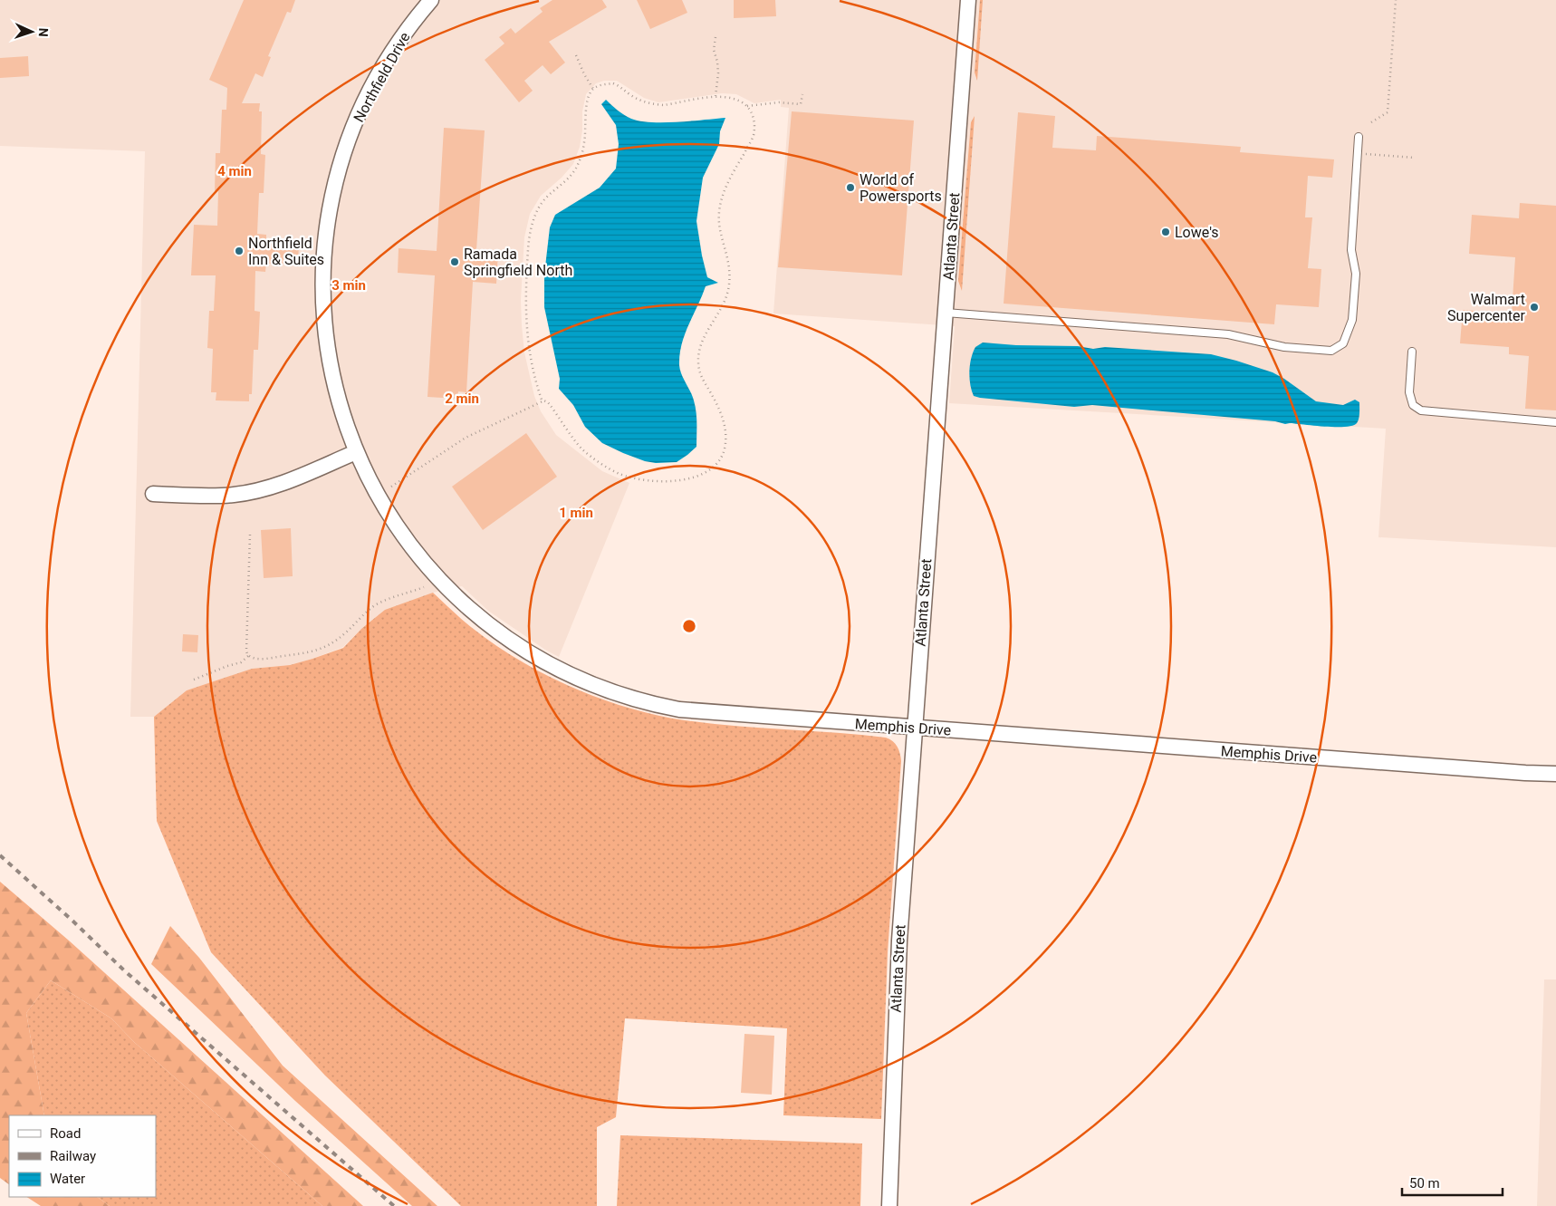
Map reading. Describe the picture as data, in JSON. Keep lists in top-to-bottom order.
{
  "streets": {
    "street": ["Northfield Drive", "Atlanta Street", "Memphis Drive"]
  },
  "crossings": [
    ["Northfield Drive", "Memphis Drive"],
    ["Atlanta Street", "Memphis Drive"]
  ],
  "places": [
    "World of Powersports",
    "Lowe's",
    "Northfield Inn & Suites",
    "Ramada Springfield North",
    "Walmart Supercenter"
  ],
  "legend": ["Road", "Railway", "Water"],
  "scale_bar": "50 m",
  "north": "right",
  "rings": [
    "4 min",
    "3 min",
    "2 min",
    "1 min"
  ]
}
